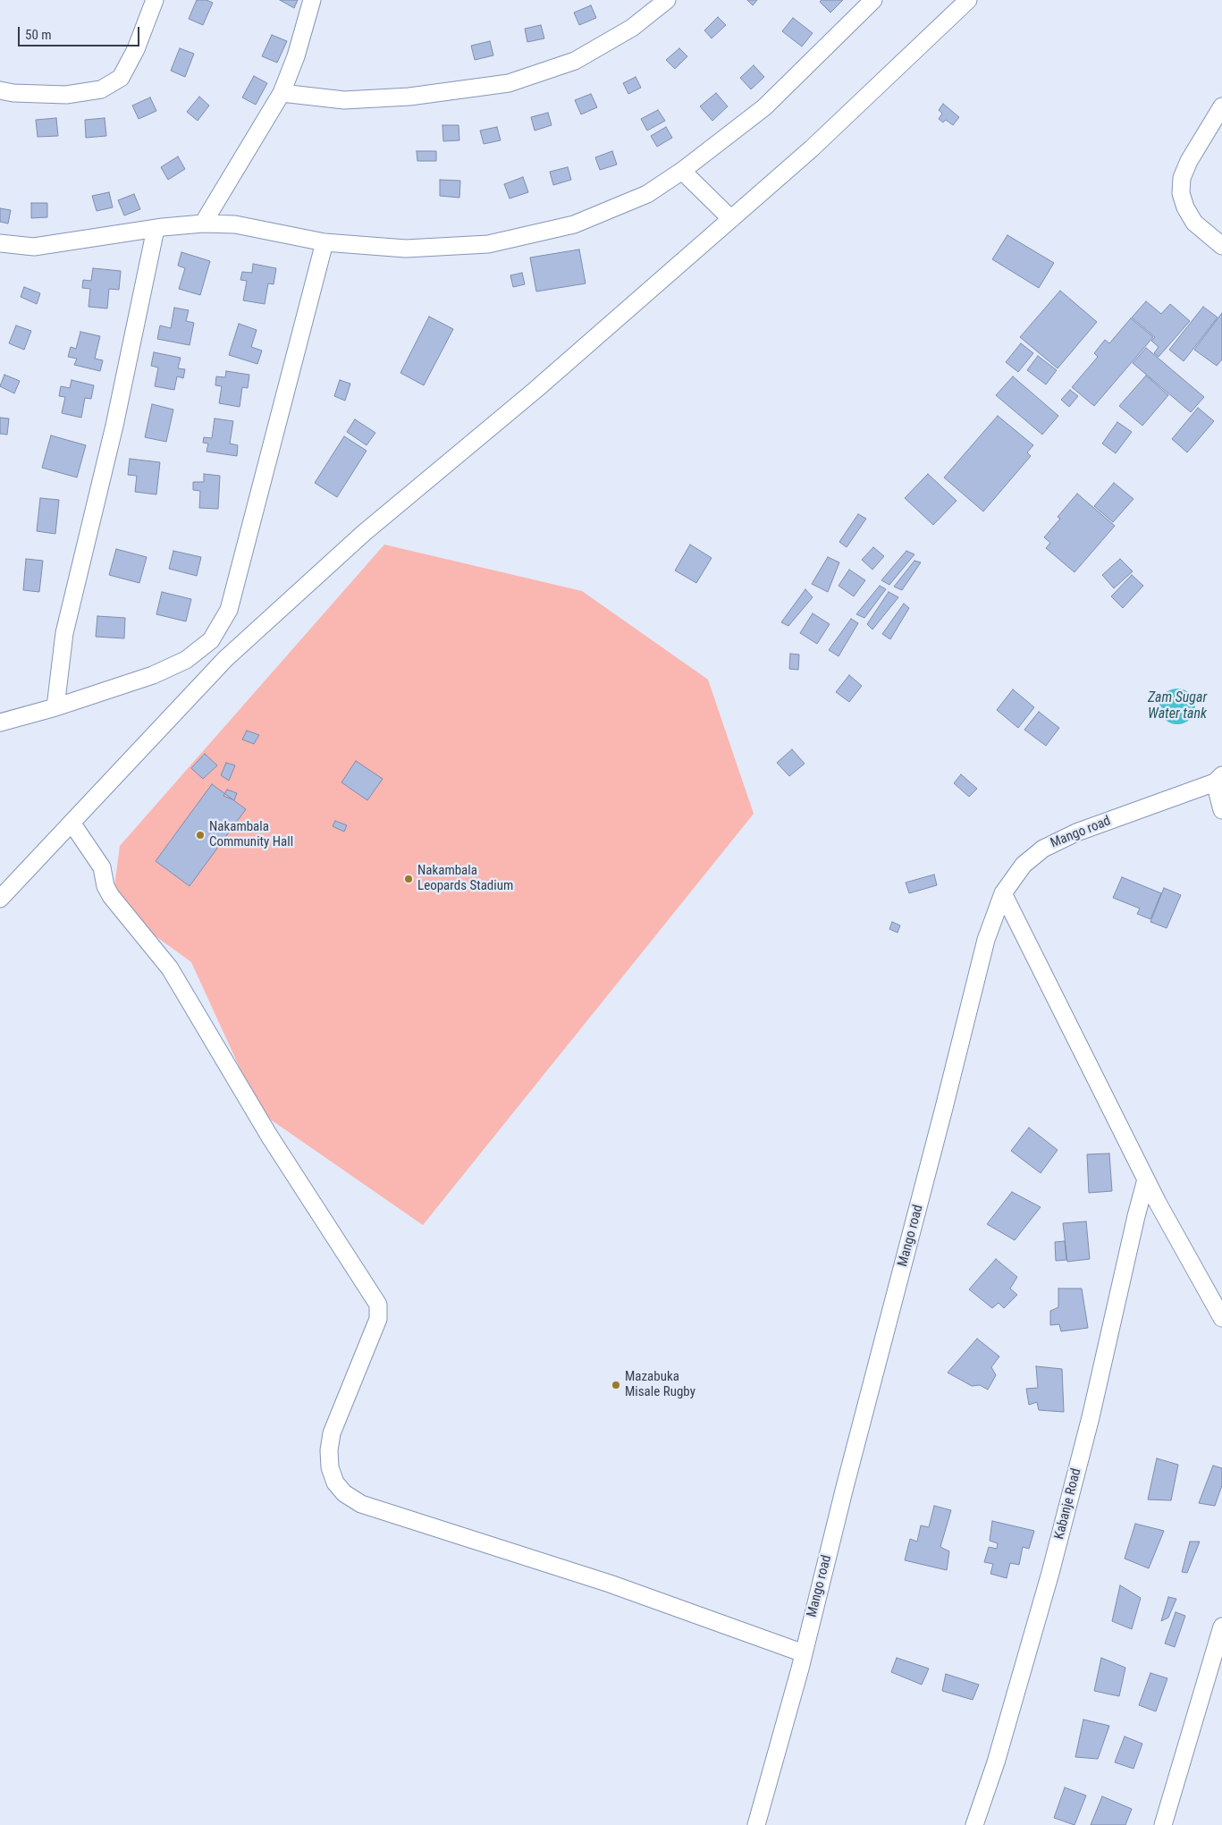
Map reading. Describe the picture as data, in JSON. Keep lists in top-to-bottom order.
{
  "streets": {
    "street": ["Mango road", "Kabanje Road"]
  },
  "water": ["Zam Sugar Water tank"],
  "places": ["Nakambala Community Hall", "Nakambala Leopards Stadium", "Mazabuka Misale Rugby"],
  "scale_bar": "50 m"
}
